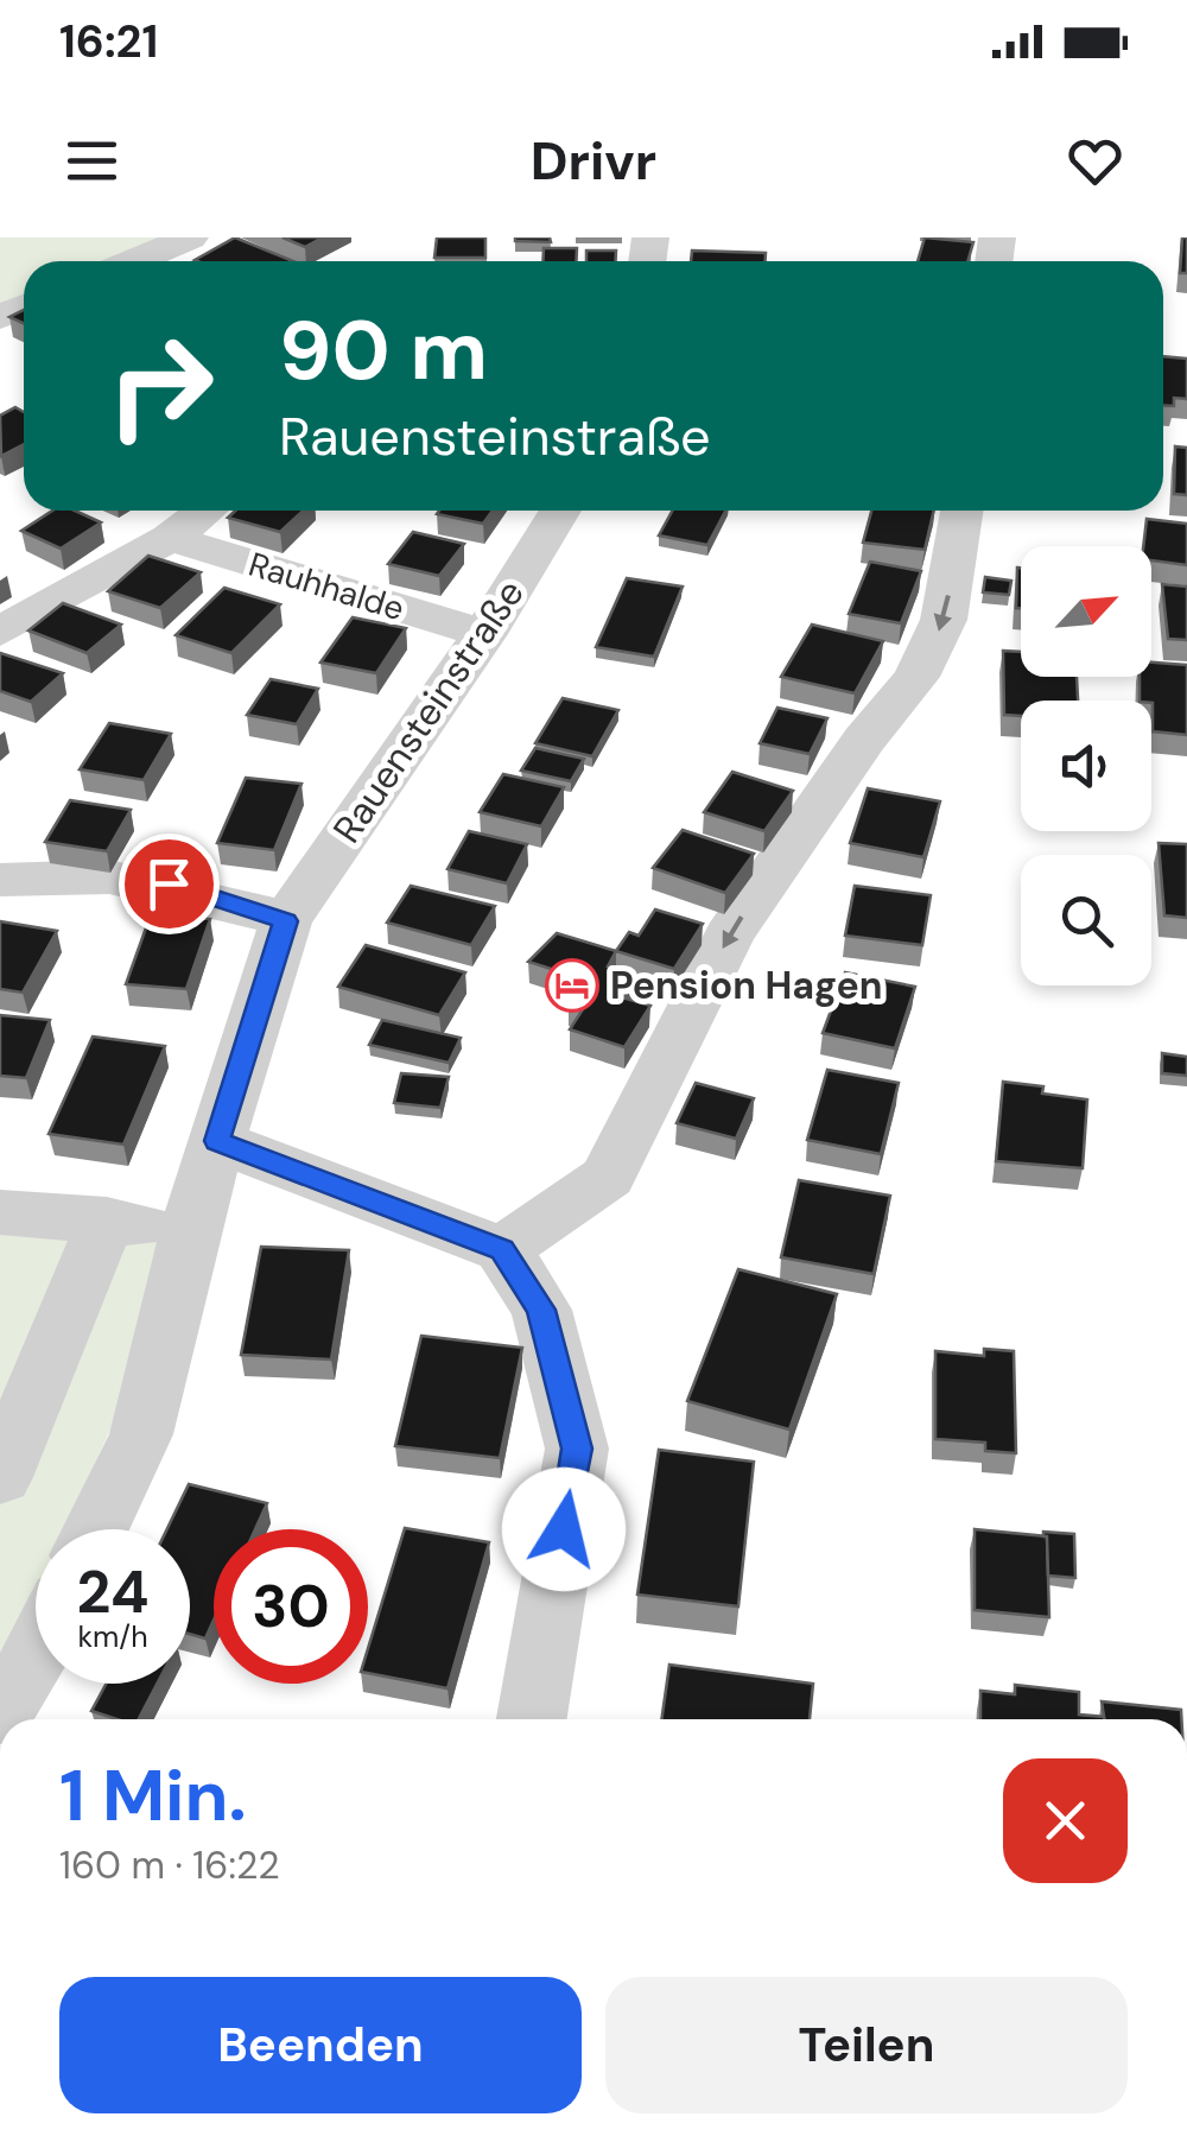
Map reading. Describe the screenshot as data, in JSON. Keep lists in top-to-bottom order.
{
  "streets": {
    "street": ["Rauhhalde", "Rauensteinstraße"]
  },
  "crossings": [
    ["Rauhhalde", "Rauensteinstraße"]
  ],
  "places": {
    "hotel": ["Pension Hagen"]
  },
  "north": "top right",
  "page": {
    "status": "16:21",
    "header": "Drivr",
    "turn": ["90 m", "Rauensteinstraße"],
    "speed": "24 km/h",
    "limit": "30",
    "heading": ["1 Min.", "160 m · 16:22"],
    "buttons": ["Beenden", "Teilen"]
  }
}
